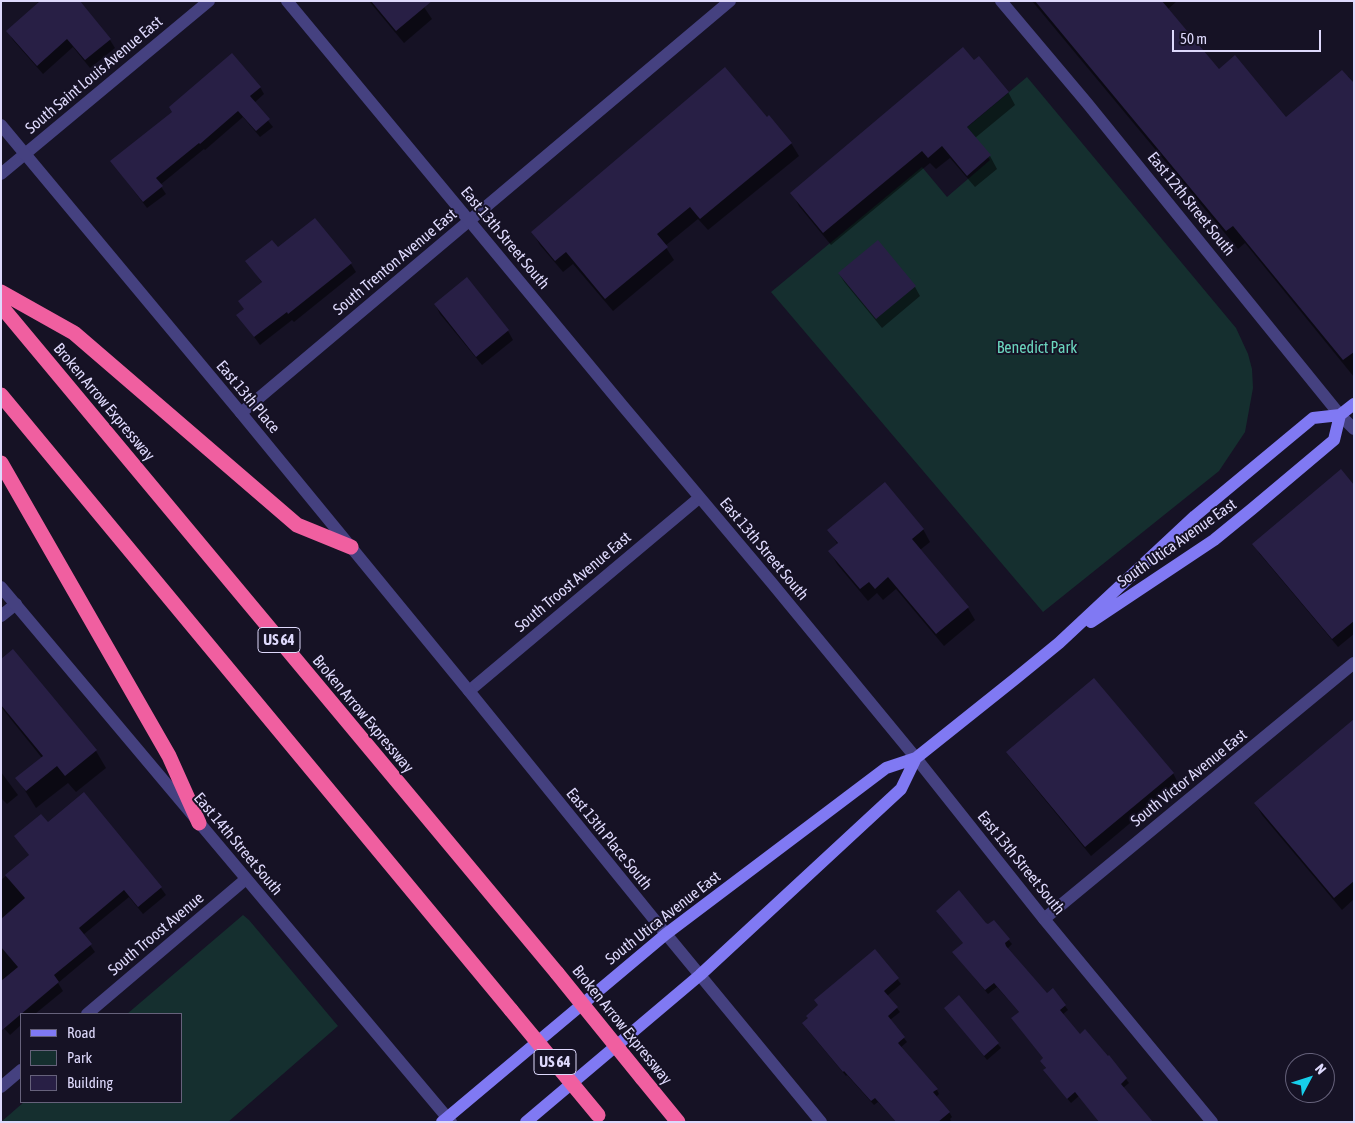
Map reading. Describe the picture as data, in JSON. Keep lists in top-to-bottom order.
{
  "streets": {
    "highway": ["Broken Arrow Expressway", "US 64"],
    "main road": ["South Utica Avenue East"],
    "street": [
      "South Saint Louis Avenue East",
      "East 12th Street South",
      "East 13th Street South",
      "South Trenton Avenue East",
      "East 13th Place",
      "South Troost Avenue East",
      "South Victor Avenue East",
      "East 13th Place South",
      "East 14th Street South",
      "South Troost Avenue"
    ]
  },
  "crossings": [
    ["South Saint Louis Avenue East", "East 13th Place"],
    ["East 12th Street South", "South Utica Avenue East"],
    ["East 13th Street South", "South Trenton Avenue East"],
    ["East 13th Street South", "South Utica Avenue East"],
    ["East 13th Street South", "South Troost Avenue East"],
    ["East 13th Street South", "South Victor Avenue East"],
    ["South Trenton Avenue East", "East 13th Place"],
    ["East 13th Place", "South Troost Avenue East"],
    ["East 13th Place", "East 13th Place South"],
    ["South Utica Avenue East", "East 13th Place South"],
    ["South Utica Avenue East", "East 14th Street South"],
    ["South Troost Avenue East", "East 13th Place South"],
    ["East 14th Street South", "South Troost Avenue"]
  ],
  "parks": ["Benedict Park"],
  "legend": ["Road", "Park", "Building"],
  "scale_bar": "50 m",
  "north": "top right"
}
